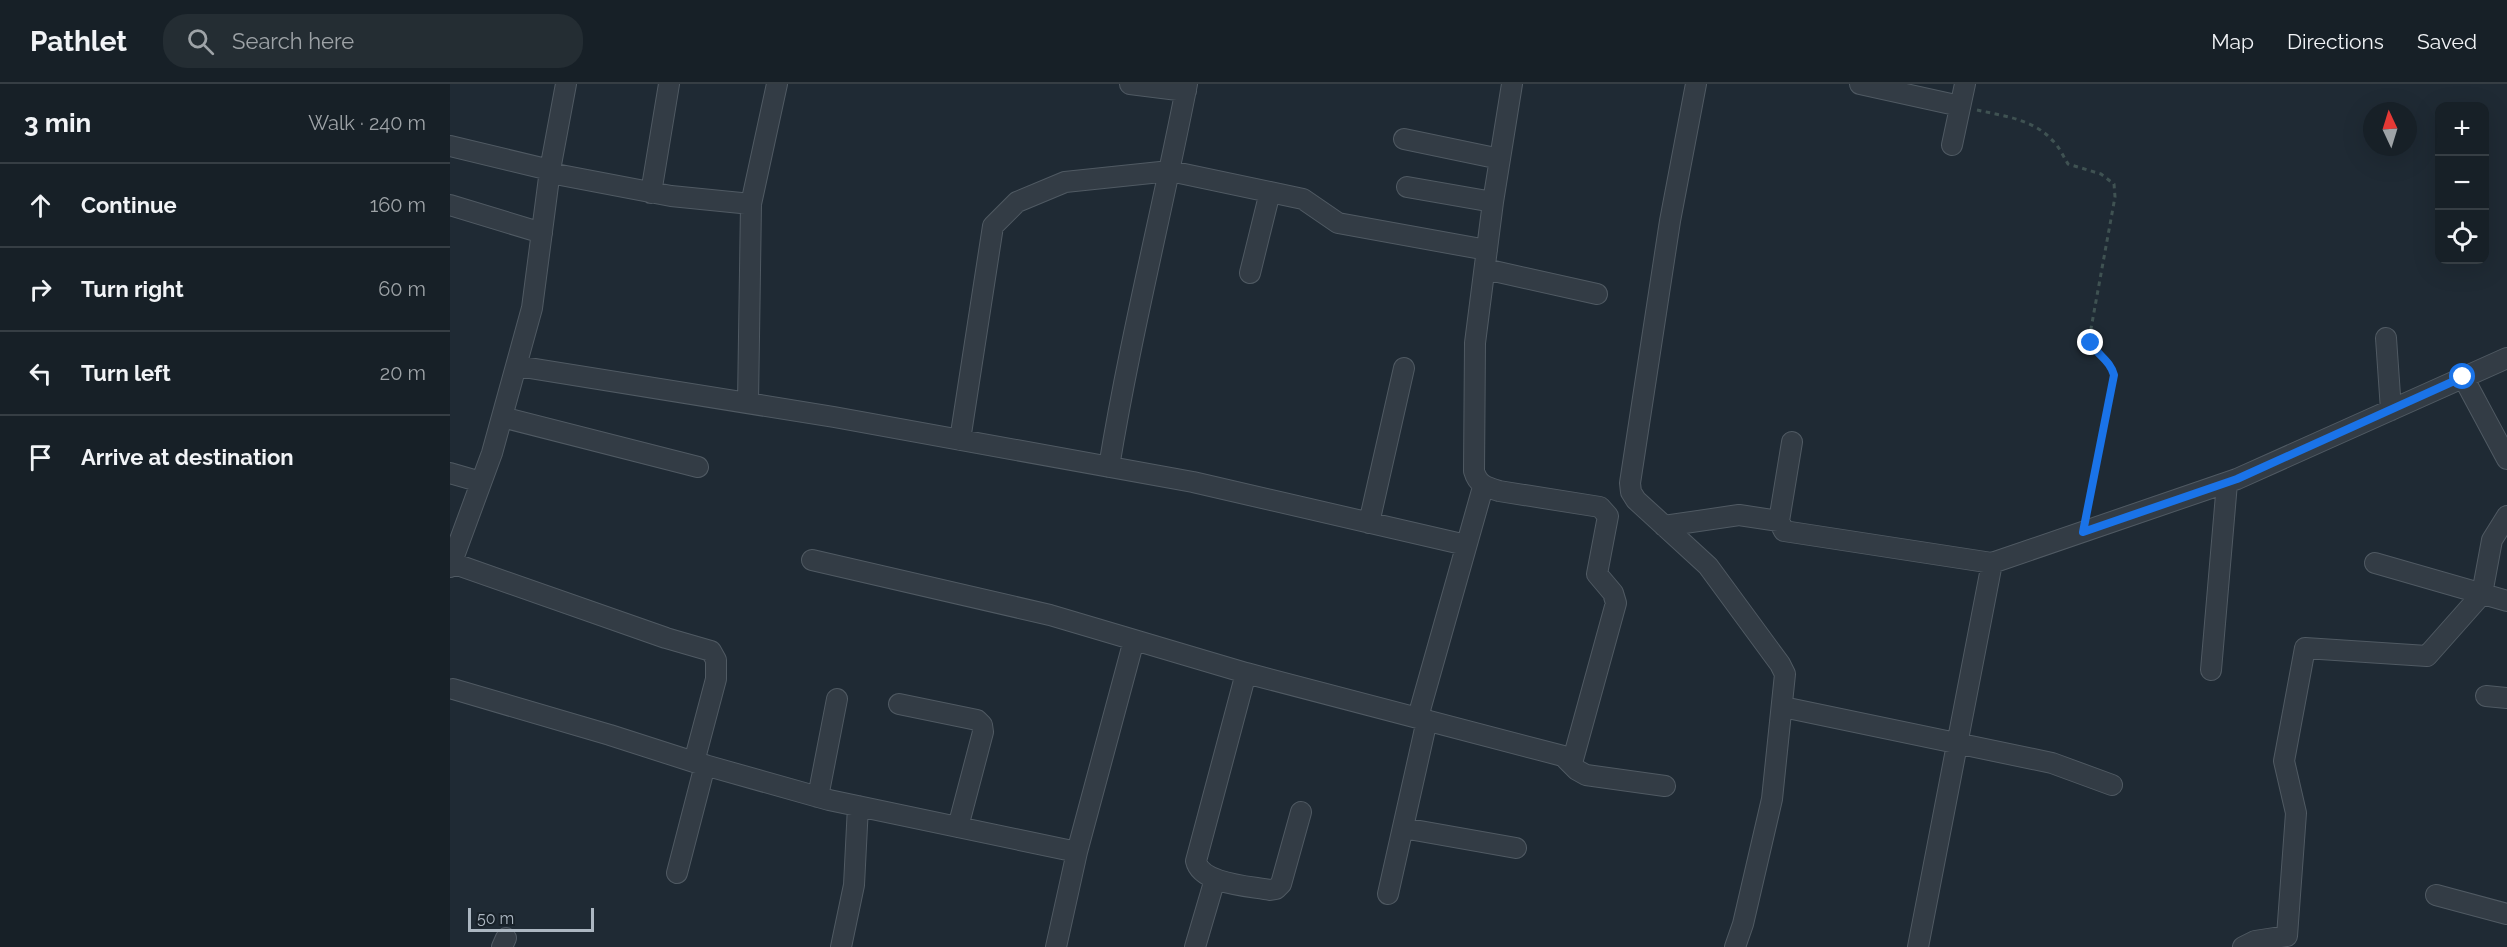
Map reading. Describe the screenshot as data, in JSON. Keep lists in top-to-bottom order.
{
  "scale_bar": "50 m",
  "north": "top",
  "page": {
    "header": "Pathlet",
    "search": "Search here",
    "nav": ["Map", "Directions", "Saved"],
    "heading": ["3 min", "Walk · 240 m"],
    "map_buttons": ["+", "−"],
    "list": [
      ["Continue", "160 m"],
      ["Turn right", "60 m"],
      ["Turn left", "20 m"],
      "Arrive at destination"
    ],
    "scale": "50 m"
  }
}
